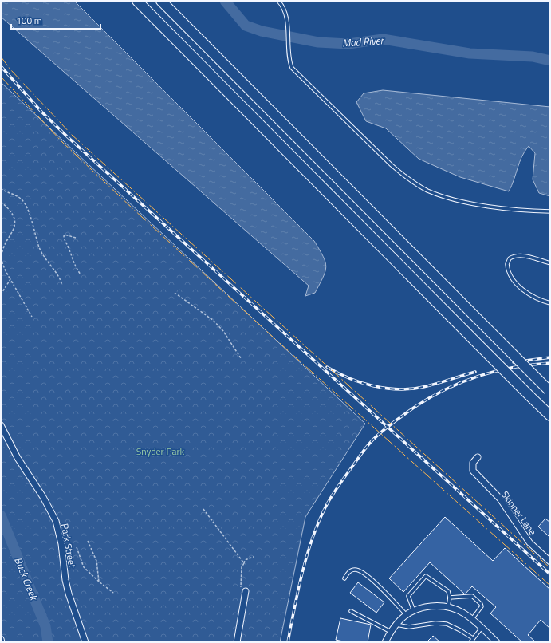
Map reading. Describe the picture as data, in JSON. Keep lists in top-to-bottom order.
{
  "streets": {
    "street": ["Skinner Lane", "Park Street"]
  },
  "water": ["Mad River", "Buck Creek"],
  "parks": ["Snyder Park"],
  "scale_bar": "100 m"
}
